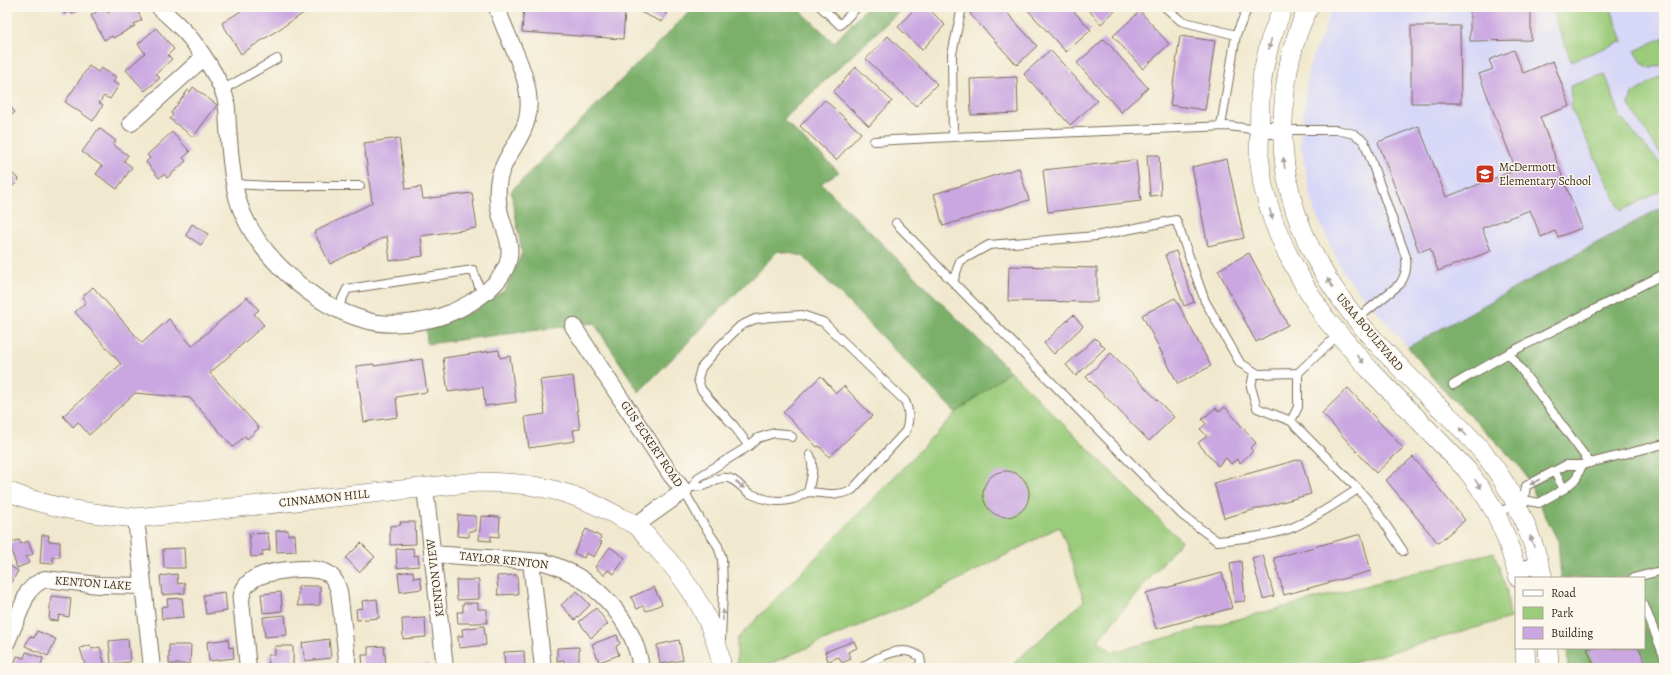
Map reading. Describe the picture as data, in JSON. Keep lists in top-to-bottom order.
{
  "streets": {
    "street": [
      "USAA BOULEVARD",
      "GUS ECKERT ROAD",
      "CINNAMON HILL",
      "TAYLOR KENTON",
      "KENTON VIEW",
      "KENTON LAKE"
    ]
  },
  "crossings": [
    ["GUS ECKERT ROAD", "CINNAMON HILL"],
    ["CINNAMON HILL", "KENTON VIEW"],
    ["TAYLOR KENTON", "KENTON VIEW"]
  ],
  "places": {
    "school or university": ["McDermott Elementary School"]
  },
  "legend": ["Road", "Park", "Building"]
}
